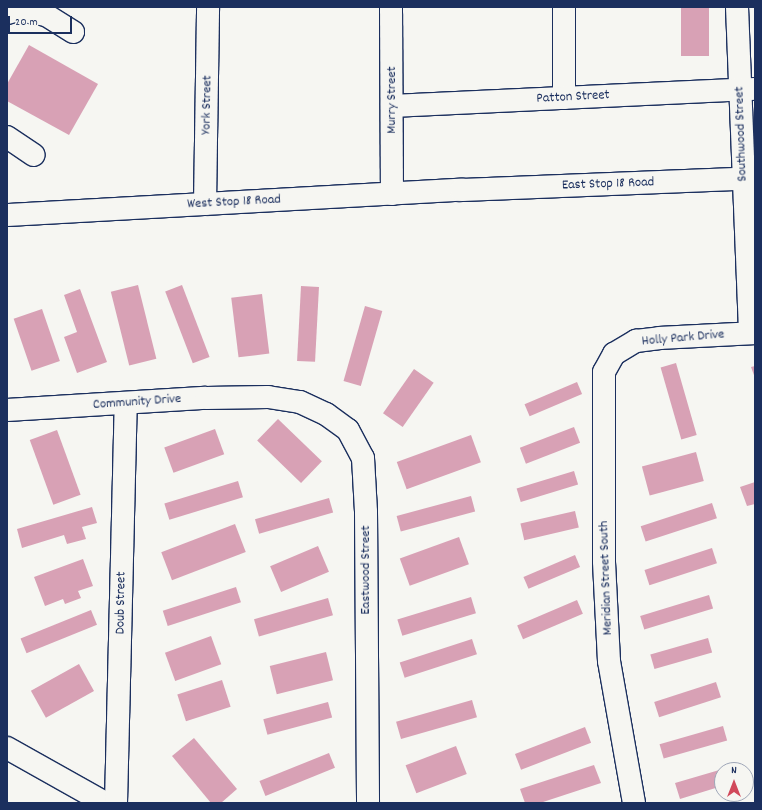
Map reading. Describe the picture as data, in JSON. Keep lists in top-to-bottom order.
{
  "streets": {
    "street": [
      "Patton Street",
      "Murry Street",
      "York Street",
      "Southwood Street",
      "East Stop 18 Road",
      "West Stop 18 Road",
      "Holly Park Drive",
      "Community Drive",
      "Eastwood Street",
      "Meridian Street South",
      "Doub Street"
    ]
  },
  "crossings": [
    ["Patton Street", "Murry Street"],
    ["Patton Street", "Southwood Street"],
    ["Murry Street", "West Stop 18 Road"],
    ["York Street", "West Stop 18 Road"],
    ["Southwood Street", "East Stop 18 Road"],
    ["Southwood Street", "Holly Park Drive"],
    ["East Stop 18 Road", "West Stop 18 Road"],
    ["Holly Park Drive", "Meridian Street South"],
    ["Community Drive", "Eastwood Street"],
    ["Community Drive", "Doub Street"]
  ],
  "scale_bar": "20 m",
  "north": "top"
}
